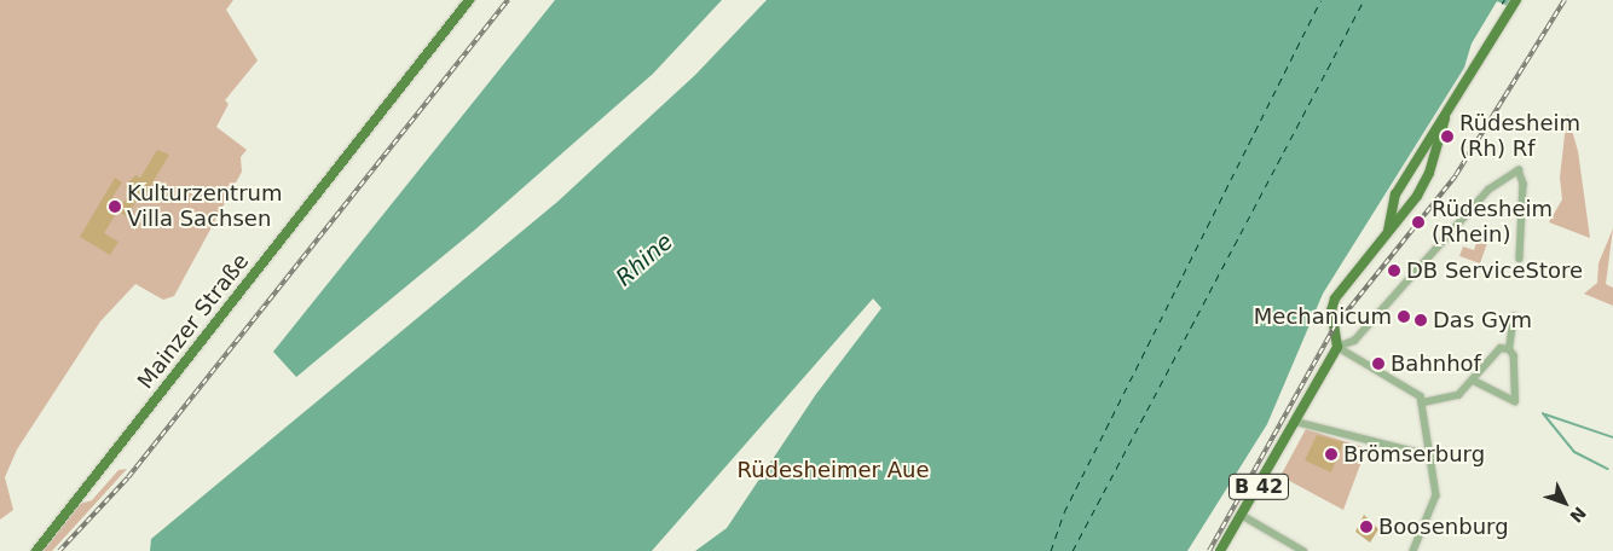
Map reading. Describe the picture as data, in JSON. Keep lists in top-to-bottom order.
{
  "streets": {
    "main road": ["Mainzer Straße", "B 42"]
  },
  "water": ["Rhine"],
  "parks": ["Rüdesheimer Aue"],
  "places": [
    "Rüdesheim (Rh) Rf",
    "Kulturzentrum Villa Sachsen",
    "Rüdesheim (Rhein)",
    "DB ServiceStore",
    "Mechanicum",
    "Das Gym",
    "Bahnhof",
    "Brömserburg",
    "Boosenburg"
  ],
  "north": "bottom right"
}
